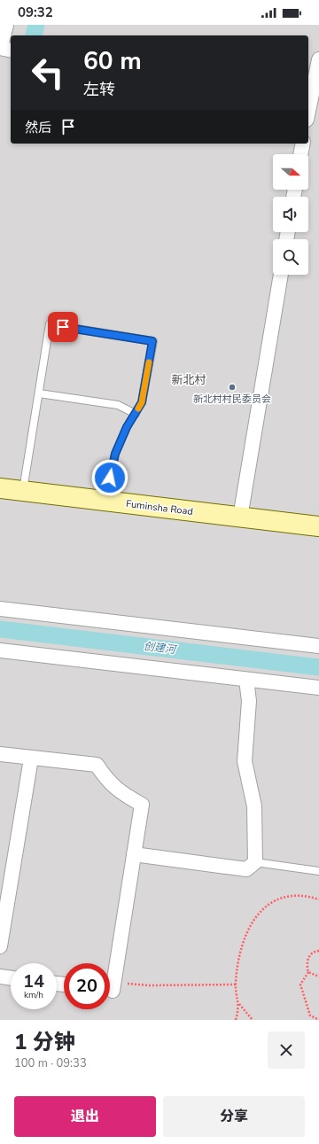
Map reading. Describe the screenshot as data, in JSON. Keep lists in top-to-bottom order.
{
  "streets": {
    "main road": ["Fuminsha Road"]
  },
  "districts": ["新北村"],
  "water": ["创建河"],
  "places": ["新北村村民委员会"],
  "north": "right",
  "page": {
    "status": "09:32",
    "turn": ["60 m", "左转"],
    "then": "然后",
    "speed": "14 km/h",
    "limit": "20",
    "heading": ["1 分钟", "100 m · 09:33"],
    "buttons": ["退出", "分享"]
  }
}
